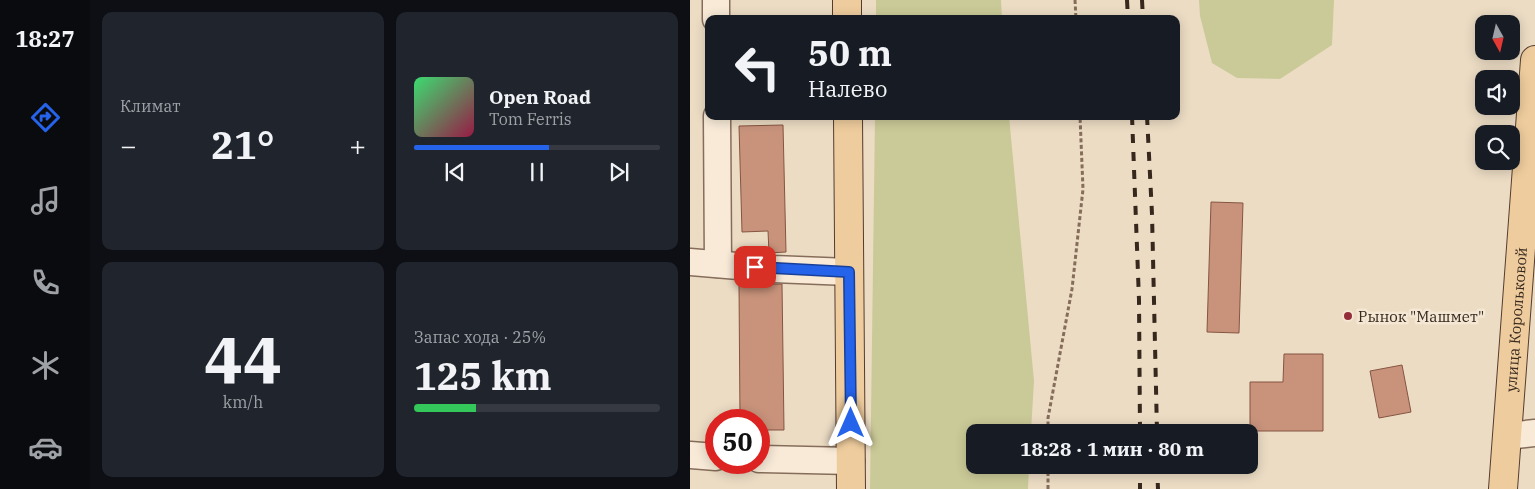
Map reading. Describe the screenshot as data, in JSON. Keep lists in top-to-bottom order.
{
  "streets": {
    "main road": ["улица Корольковой"]
  },
  "places": ["Рынок \"Машмет\""],
  "north": "bottom",
  "page": {
    "tabs": "18:27",
    "tile": [
      "Климат",
      ["44", "km/h"],
      ["Запас хода · 25%", "125 km"]
    ],
    "turn": ["50 m", "Налево"],
    "song": ["Open Road", "Tom Ferris"],
    "heat": ["−", "21°", "+"],
    "limit": "50",
    "trip": "18:28 · 1 мин · 80 m"
  }
}
